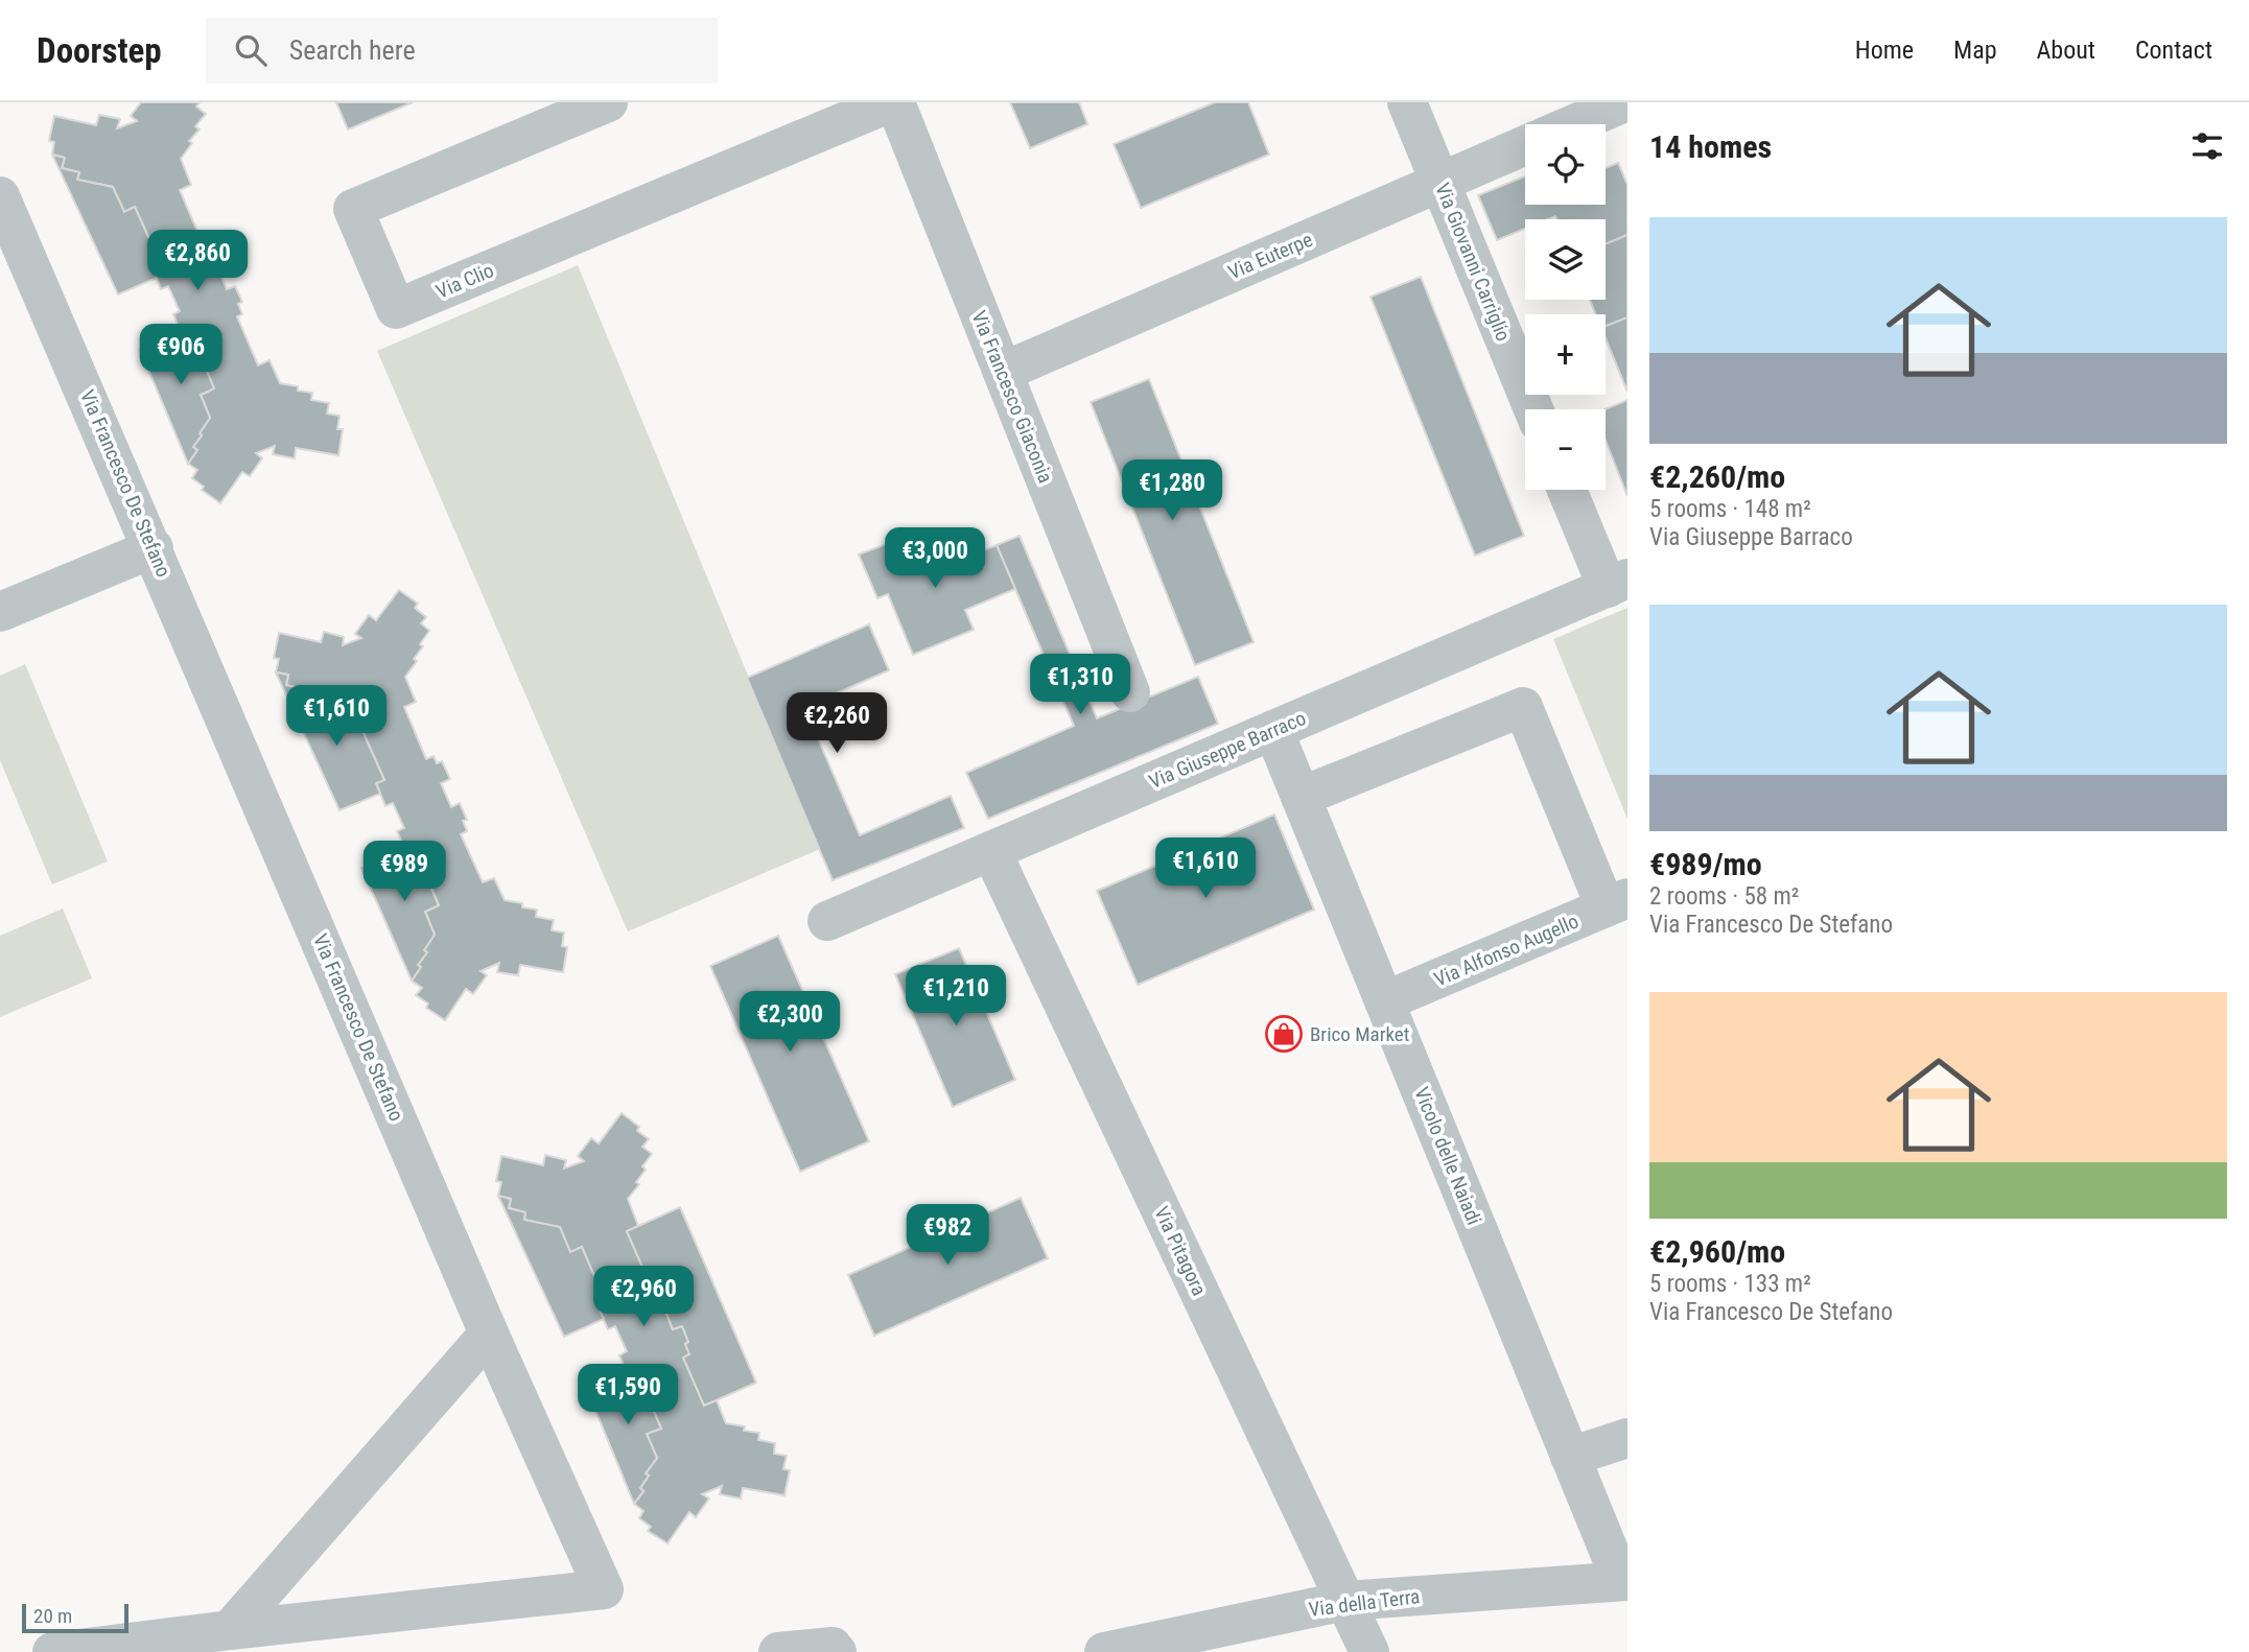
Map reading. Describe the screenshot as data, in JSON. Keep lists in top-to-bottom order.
{
  "streets": {
    "street": [
      "Via Euterpe",
      "Via Giovanni Carriglio",
      "Via Clio",
      "Via Francesco Giaconia",
      "Via Francesco De Stefano",
      "Via Giuseppe Barraco",
      "Via Alfonso Augello",
      "Vicolo delle Naiadi",
      "Via Pitagora",
      "Via della Terra"
    ]
  },
  "crossings": [
    ["Via Euterpe", "Via Giovanni Carriglio"],
    ["Via Euterpe", "Via Francesco Giaconia"],
    ["Via Clio", "Via Francesco Giaconia"],
    ["Via Giuseppe Barraco", "Vicolo delle Naiadi"],
    ["Via Giuseppe Barraco", "Via Pitagora"],
    ["Via Alfonso Augello", "Vicolo delle Naiadi"],
    ["Vicolo delle Naiadi", "Via della Terra"],
    ["Via Pitagora", "Via della Terra"]
  ],
  "places": {
    "shop": ["Brico Market"]
  },
  "scale_bar": "20 m",
  "page": {
    "header": "Doorstep",
    "search": "Search here",
    "nav": [
      "Home",
      "Map",
      "About",
      "Contact"
    ],
    "heading": "14 homes",
    "map_buttons": ["+", "−"],
    "list": [
      {
        "name": "€2,260/mo",
        "note": "5 rooms · 148 m² · Via Giuseppe Barraco"
      },
      {
        "name": "€989/mo",
        "note": "2 rooms · 58 m² · Via Francesco De Stefano"
      },
      {
        "name": "€2,960/mo",
        "note": "5 rooms · 133 m² · Via Francesco De Stefano"
      }
    ],
    "price": [
      "€2,860",
      "€906",
      "€1,280",
      "€3,000",
      "€1,310",
      "€1,610",
      "€2,260",
      "€1,610",
      "€989",
      "€1,210",
      "€2,300",
      "€982",
      "€2,960",
      "€1,590"
    ],
    "scale": "20 m"
  }
}
